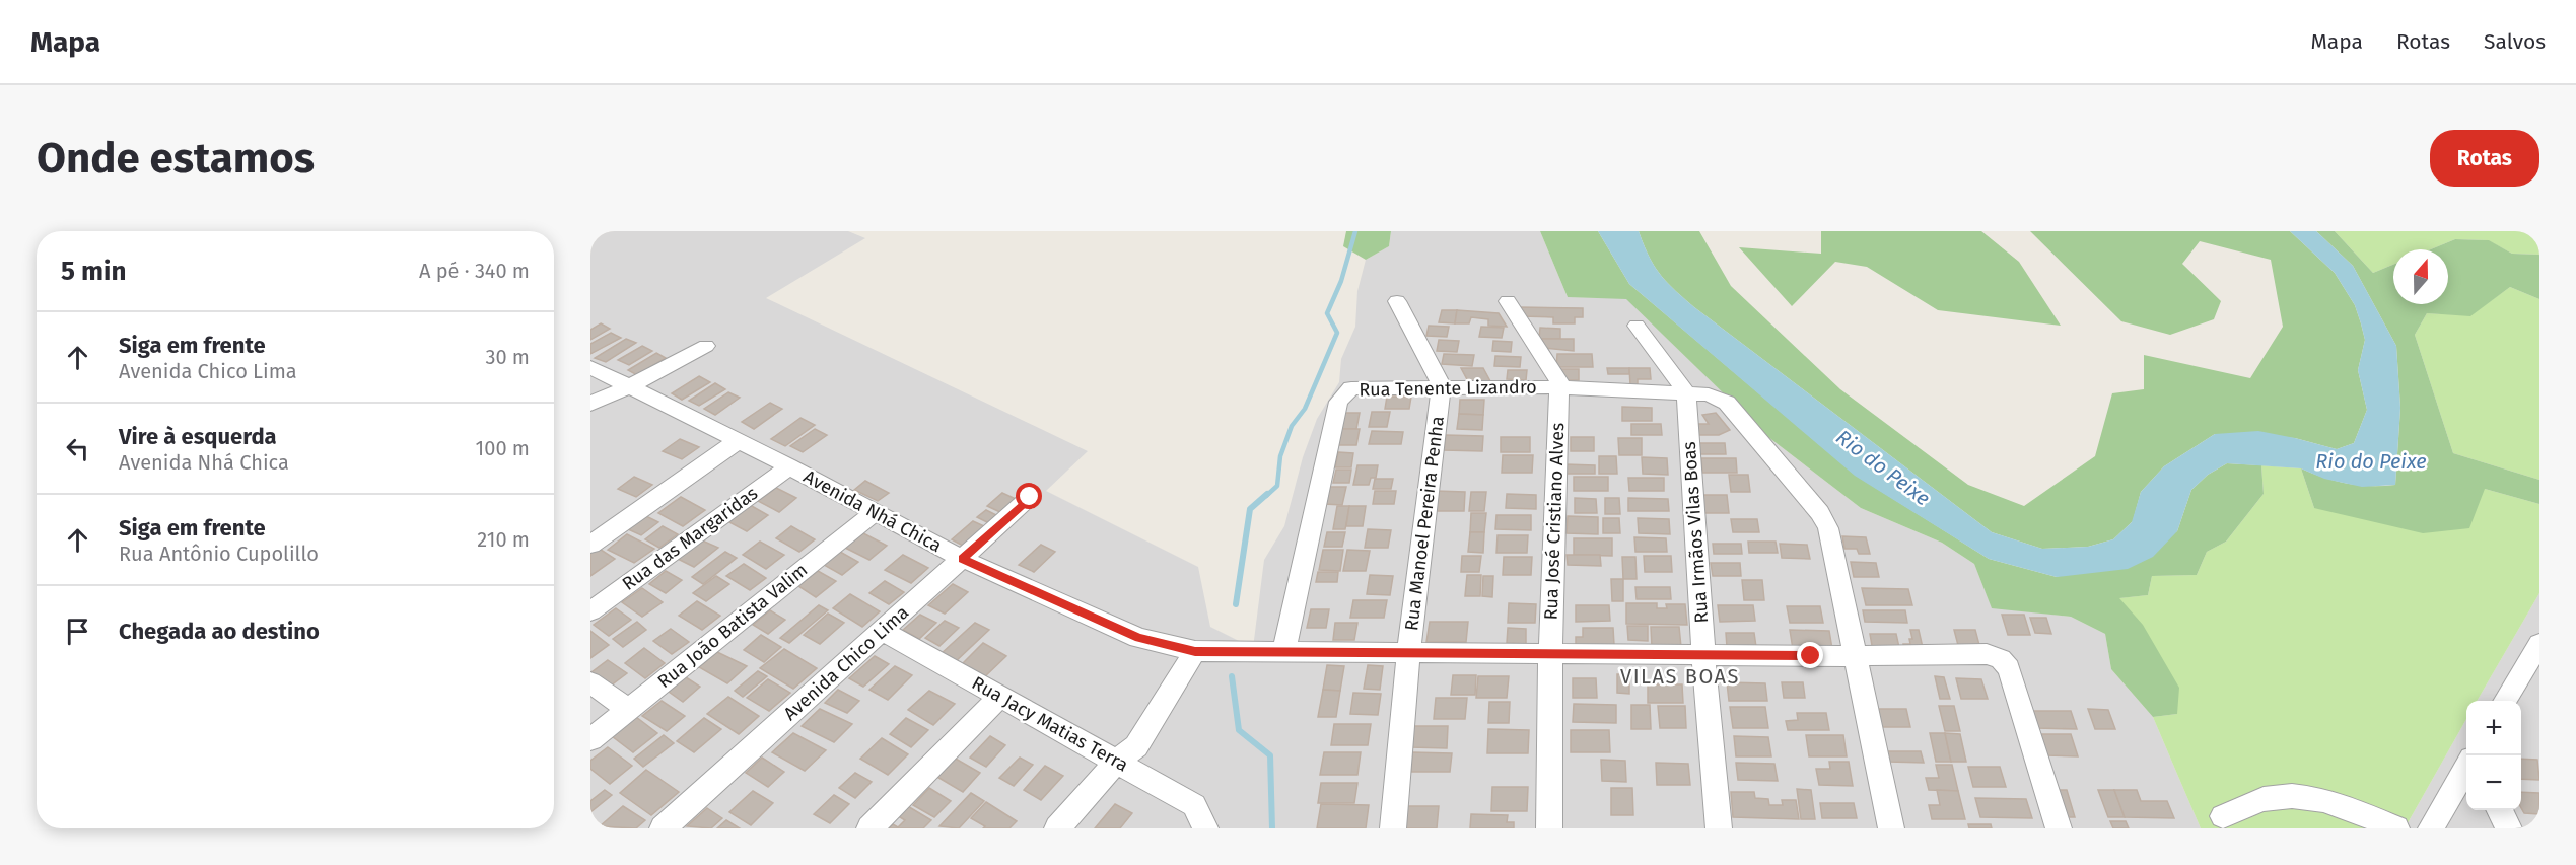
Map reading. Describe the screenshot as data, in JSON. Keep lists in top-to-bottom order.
{
  "streets": {
    "street": [
      "Rua Tenente Lizandro",
      "Avenida Nhá Chica",
      "Rua José Cristiano Alves",
      "Rua Manoel Pereira Penha",
      "Rua Irmãos Vilas Boas",
      "Rua das Margaridas",
      "Rua João Batista Valim",
      "Avenida Chico Lima",
      "Rua Jacy Matias Terra"
    ]
  },
  "crossings": [
    ["Rua Tenente Lizandro", "Avenida Nhá Chica"],
    ["Rua Tenente Lizandro", "Rua José Cristiano Alves"],
    ["Rua Tenente Lizandro", "Rua Manoel Pereira Penha"],
    ["Rua Tenente Lizandro", "Rua Irmãos Vilas Boas"],
    ["Avenida Nhá Chica", "Rua José Cristiano Alves"],
    ["Avenida Nhá Chica", "Rua Manoel Pereira Penha"],
    ["Avenida Nhá Chica", "Rua Irmãos Vilas Boas"],
    ["Avenida Nhá Chica", "Rua das Margaridas"],
    ["Avenida Nhá Chica", "Rua João Batista Valim"],
    ["Avenida Nhá Chica", "Avenida Chico Lima"],
    ["Avenida Chico Lima", "Rua Jacy Matias Terra"]
  ],
  "districts": ["VILAS BOAS"],
  "water": ["Rio do Peixe"],
  "north": "top",
  "page": {
    "header": "Mapa",
    "nav": ["Mapa", "Rotas", "Salvos"],
    "buttons": "Rotas",
    "title": "Onde estamos",
    "heading": ["5 min", "A pé · 340 m"],
    "list": [
      ["Siga em frente", "Avenida Chico Lima", "30 m"],
      ["Vire à esquerda", "Avenida Nhá Chica", "100 m"],
      ["Siga em frente", "Rua Antônio Cupolillo", "210 m"],
      "Chegada ao destino"
    ],
    "map_buttons": ["+", "−"]
  }
}
